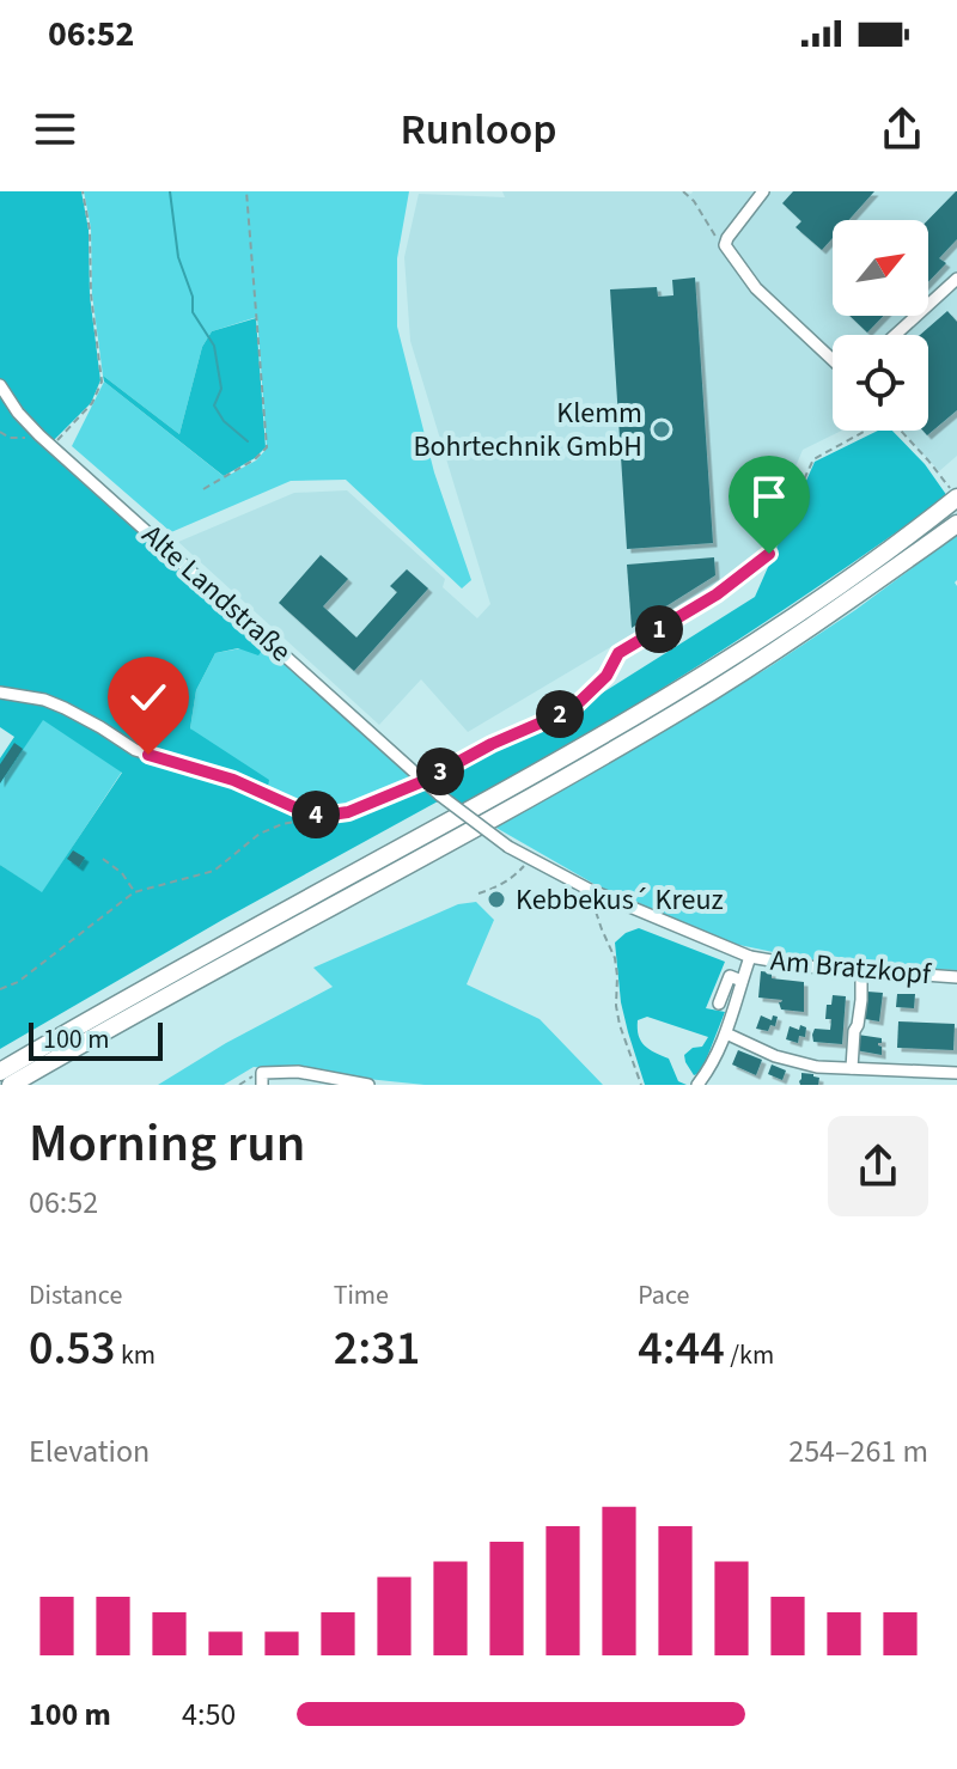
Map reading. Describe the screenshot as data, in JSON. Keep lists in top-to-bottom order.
{
  "streets": {
    "street": ["Alte Landstraße", "Am Bratzkopf"]
  },
  "crossings": [
    ["Alte Landstraße", "Am Bratzkopf"]
  ],
  "places": ["Klemm Bohrtechnik GmbH", "Kebbekus´ Kreuz"],
  "scale_bar": "100 m",
  "north": "top right",
  "page": {
    "status": "06:52",
    "header": "Runloop",
    "pins": [
      "1",
      "2",
      "3",
      "4"
    ],
    "scale": "100 m",
    "heading": ["Morning run", "06:52"],
    "stats": [
      ["Distance", "0.53 km"],
      ["Time", "2:31"],
      ["Pace", "4:44 /km"]
    ],
    "chart": ["Elevation", "254–261 m"],
    "list": [
      {
        "name": "100 m",
        "note": "4:50"
      }
    ]
  }
}
